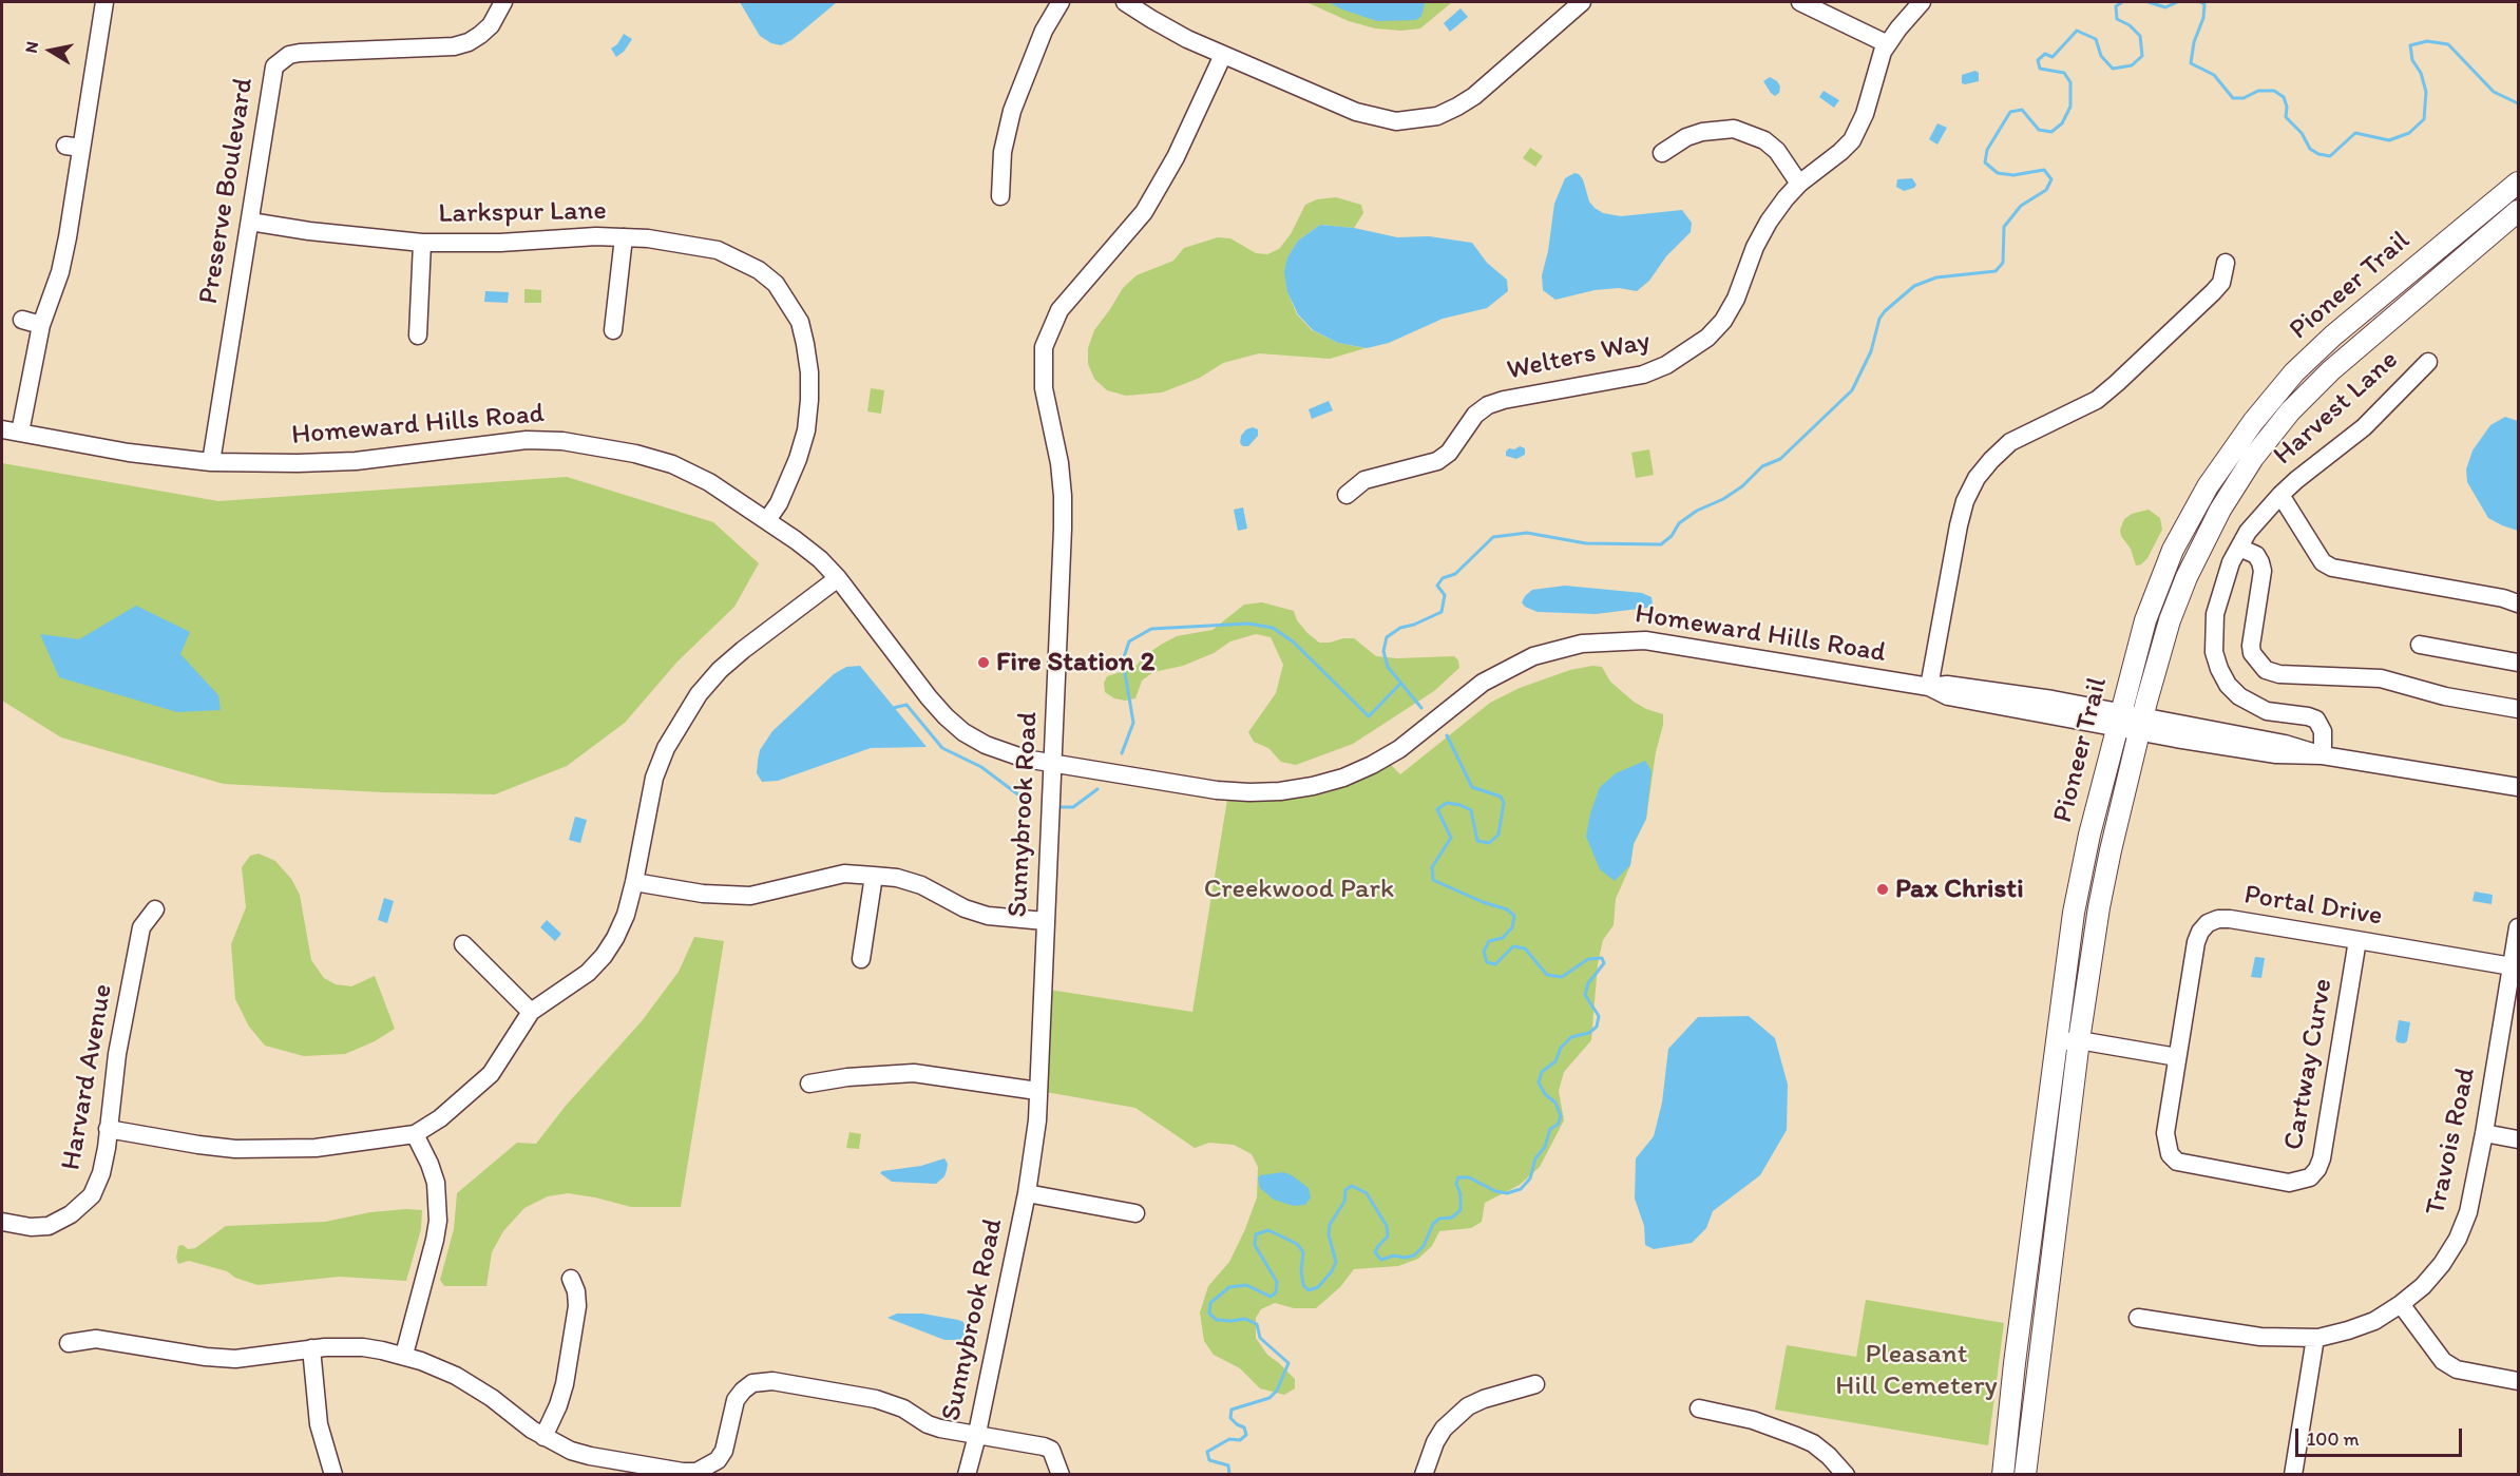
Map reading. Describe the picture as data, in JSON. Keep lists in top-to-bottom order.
{
  "streets": {
    "main road": ["Pioneer Trail"],
    "street": [
      "Preserve Boulevard",
      "Larkspur Lane",
      "Welters Way",
      "Harvest Lane",
      "Homeward Hills Road",
      "Sunnybrook Road",
      "Portal Drive",
      "Cartway Curve",
      "Harvard Avenue",
      "Travois Road"
    ]
  },
  "crossings": [
    ["Preserve Boulevard", "Larkspur Lane"],
    ["Preserve Boulevard", "Homeward Hills Road"],
    ["Larkspur Lane", "Homeward Hills Road"],
    ["Pioneer Trail", "Homeward Hills Road"],
    ["Harvest Lane", "Homeward Hills Road"],
    ["Homeward Hills Road", "Sunnybrook Road"],
    ["Portal Drive", "Cartway Curve"],
    ["Portal Drive", "Travois Road"]
  ],
  "parks": ["Creekwood Park", "Pleasant Hill Cemetery"],
  "places": ["Fire Station 2", "Pax Christi"],
  "scale_bar": "100 m",
  "north": "left"
}
